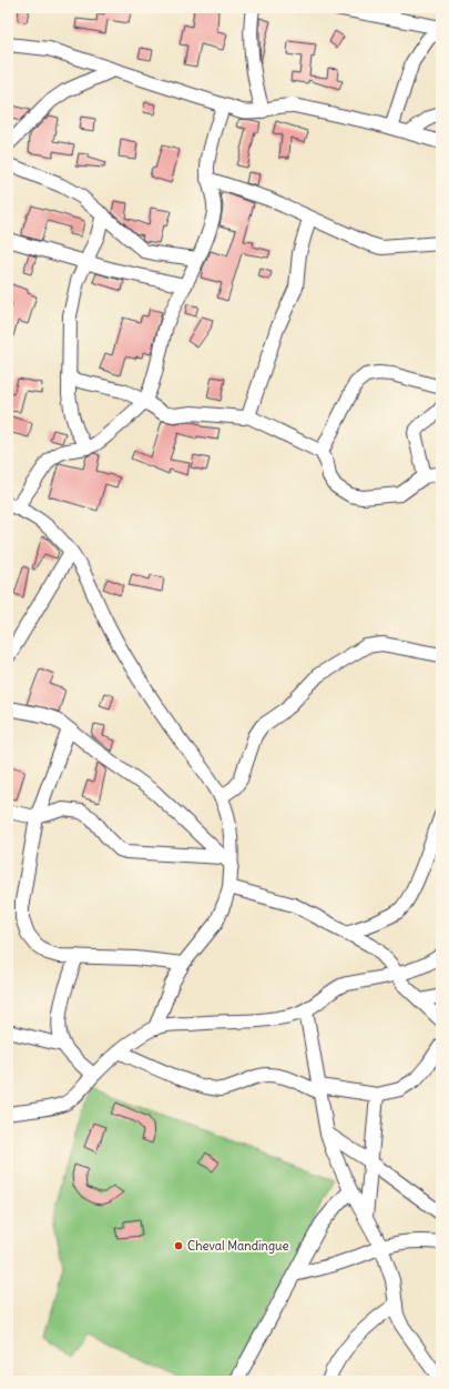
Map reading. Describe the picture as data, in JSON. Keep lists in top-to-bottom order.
{
  "places": ["Cheval Mandingue"]
}
